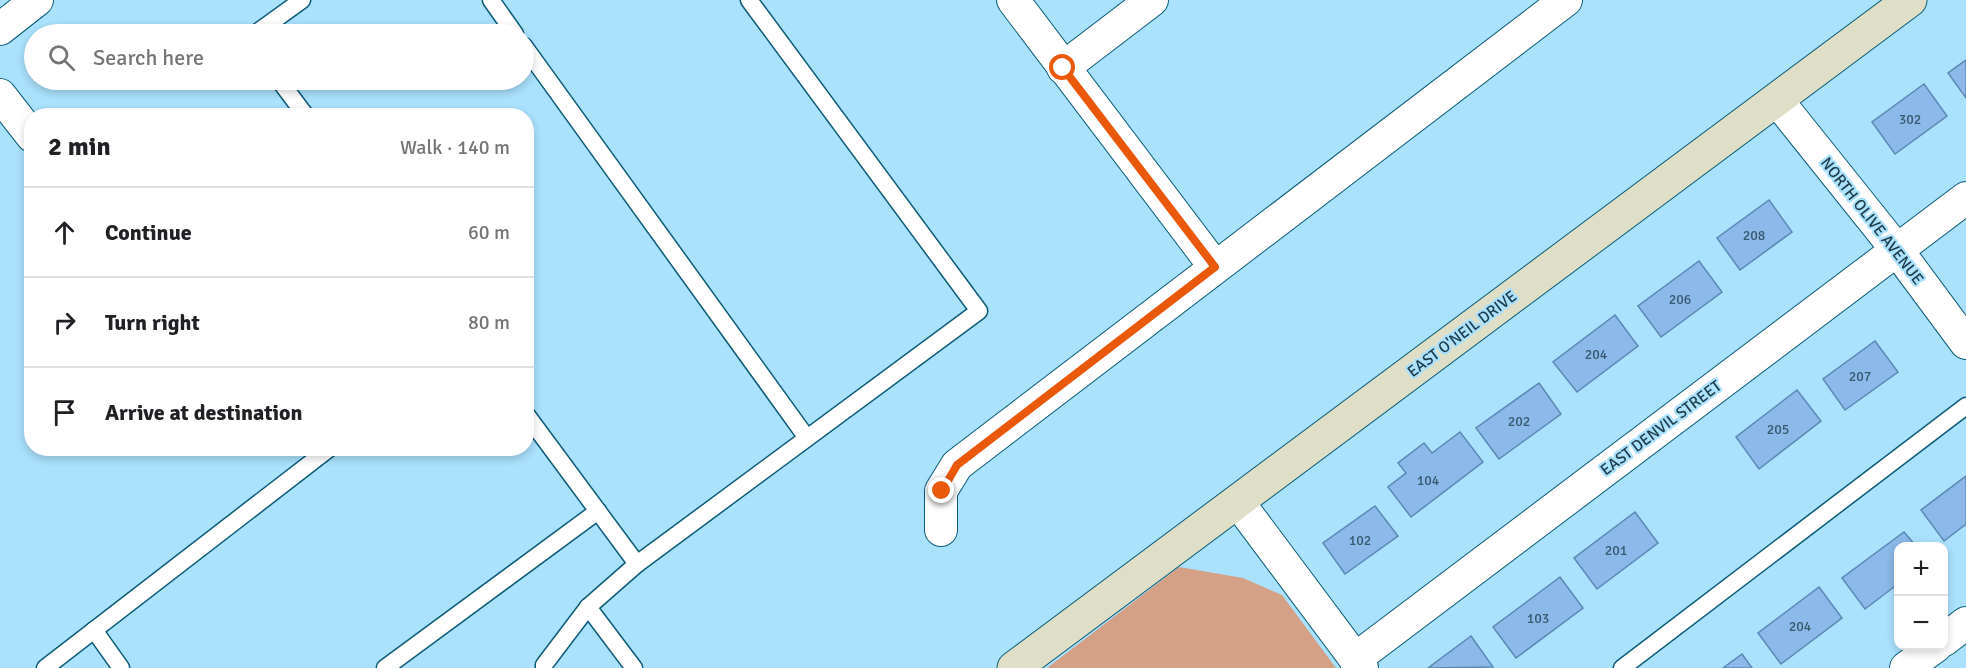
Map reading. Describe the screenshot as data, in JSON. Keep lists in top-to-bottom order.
{
  "streets": {
    "street": ["NORTH OLIVE AVENUE", "EAST O'NEIL DRIVE", "EAST DENVIL STREET"]
  },
  "crossings": [
    ["NORTH OLIVE AVENUE", "EAST O'NEIL DRIVE"],
    ["NORTH OLIVE AVENUE", "EAST DENVIL STREET"]
  ],
  "house_numbers": [
    "302",
    "208",
    "206",
    "204",
    "207",
    "202",
    "205",
    "104",
    "102",
    "201",
    "103",
    "204"
  ],
  "page": {
    "search": "Search here",
    "heading": ["2 min", "Walk · 140 m"],
    "list": [
      ["Continue", "60 m"],
      ["Turn right", "80 m"],
      "Arrive at destination"
    ],
    "map_buttons": ["+", "−"]
  }
}
